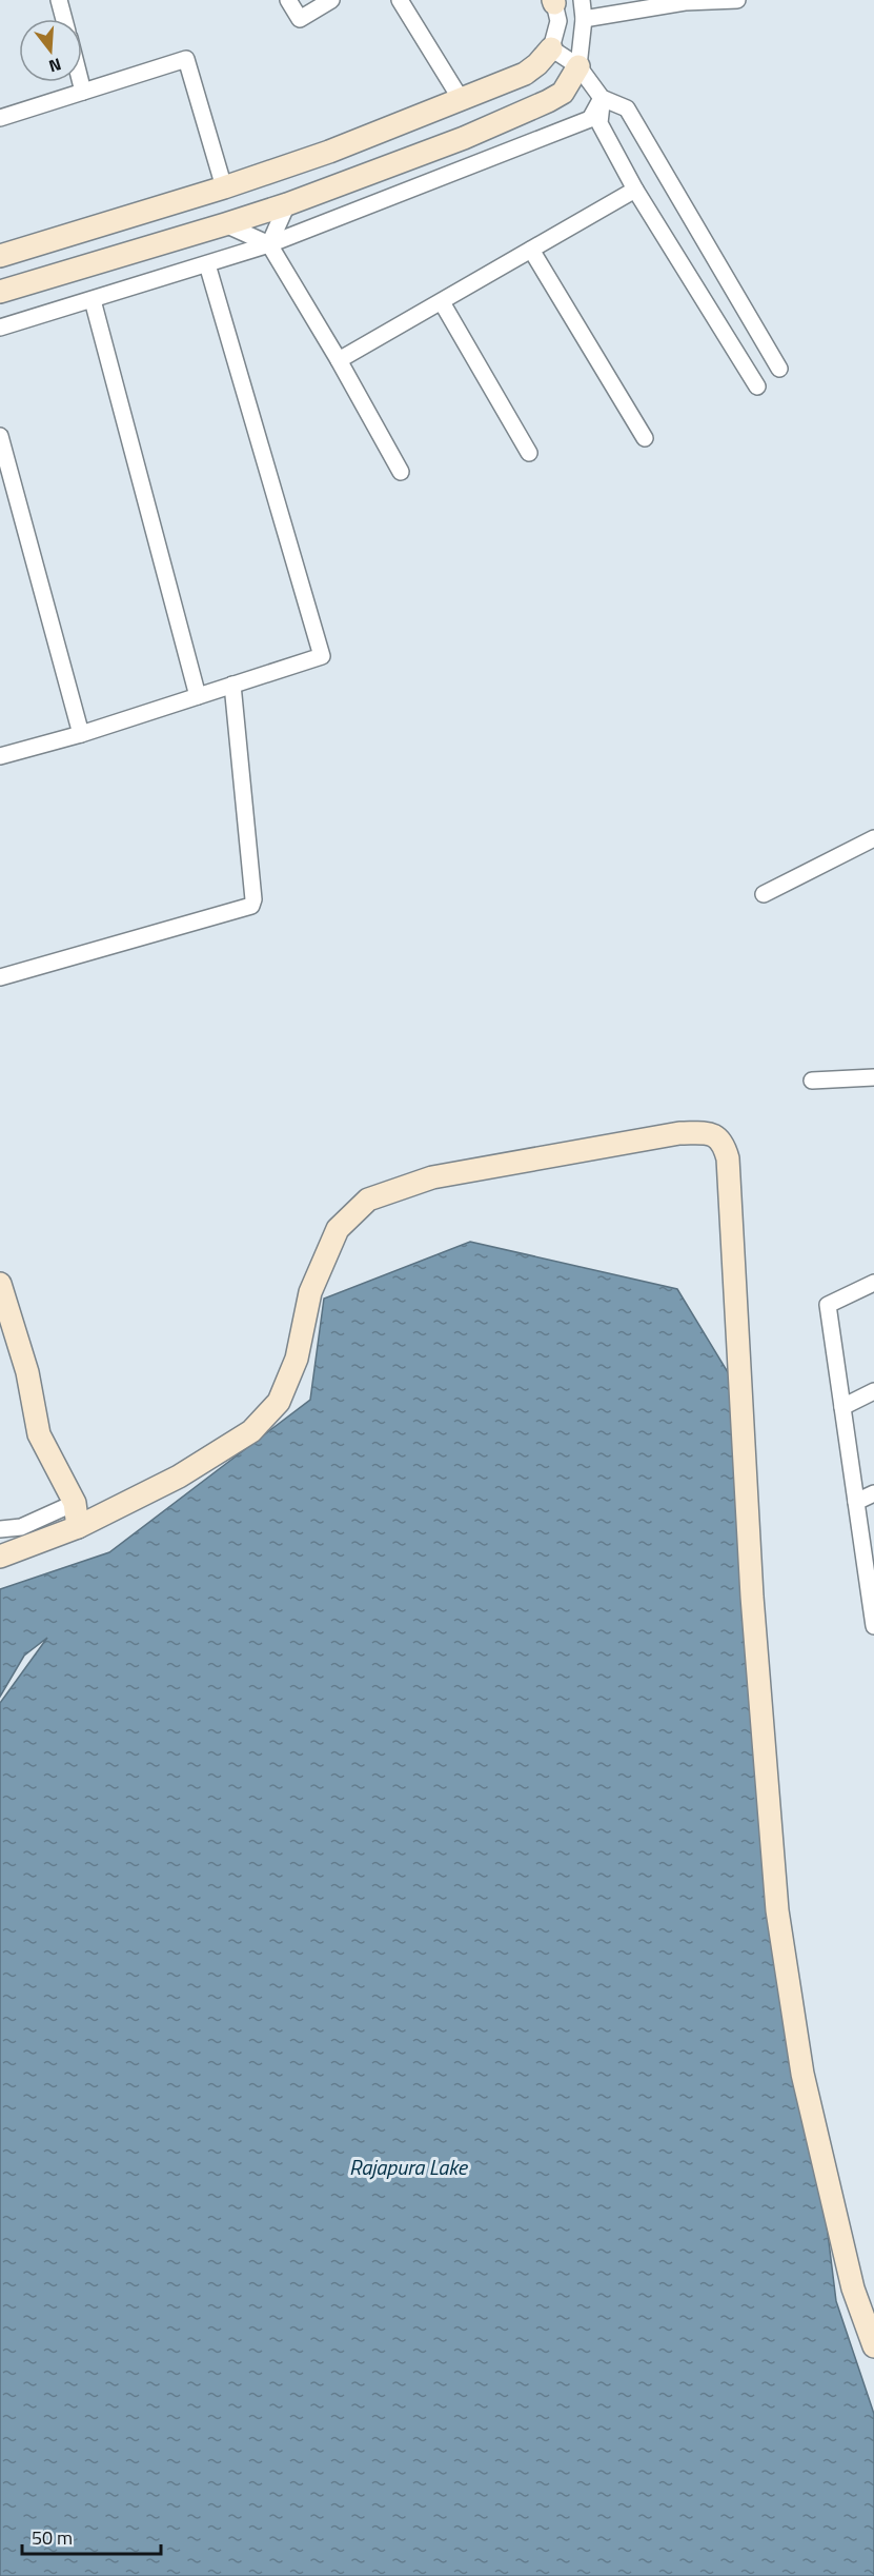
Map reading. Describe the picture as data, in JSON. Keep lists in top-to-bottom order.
{
  "water": ["Rajapura Lake"],
  "scale_bar": "50 m",
  "north": "bottom"
}
